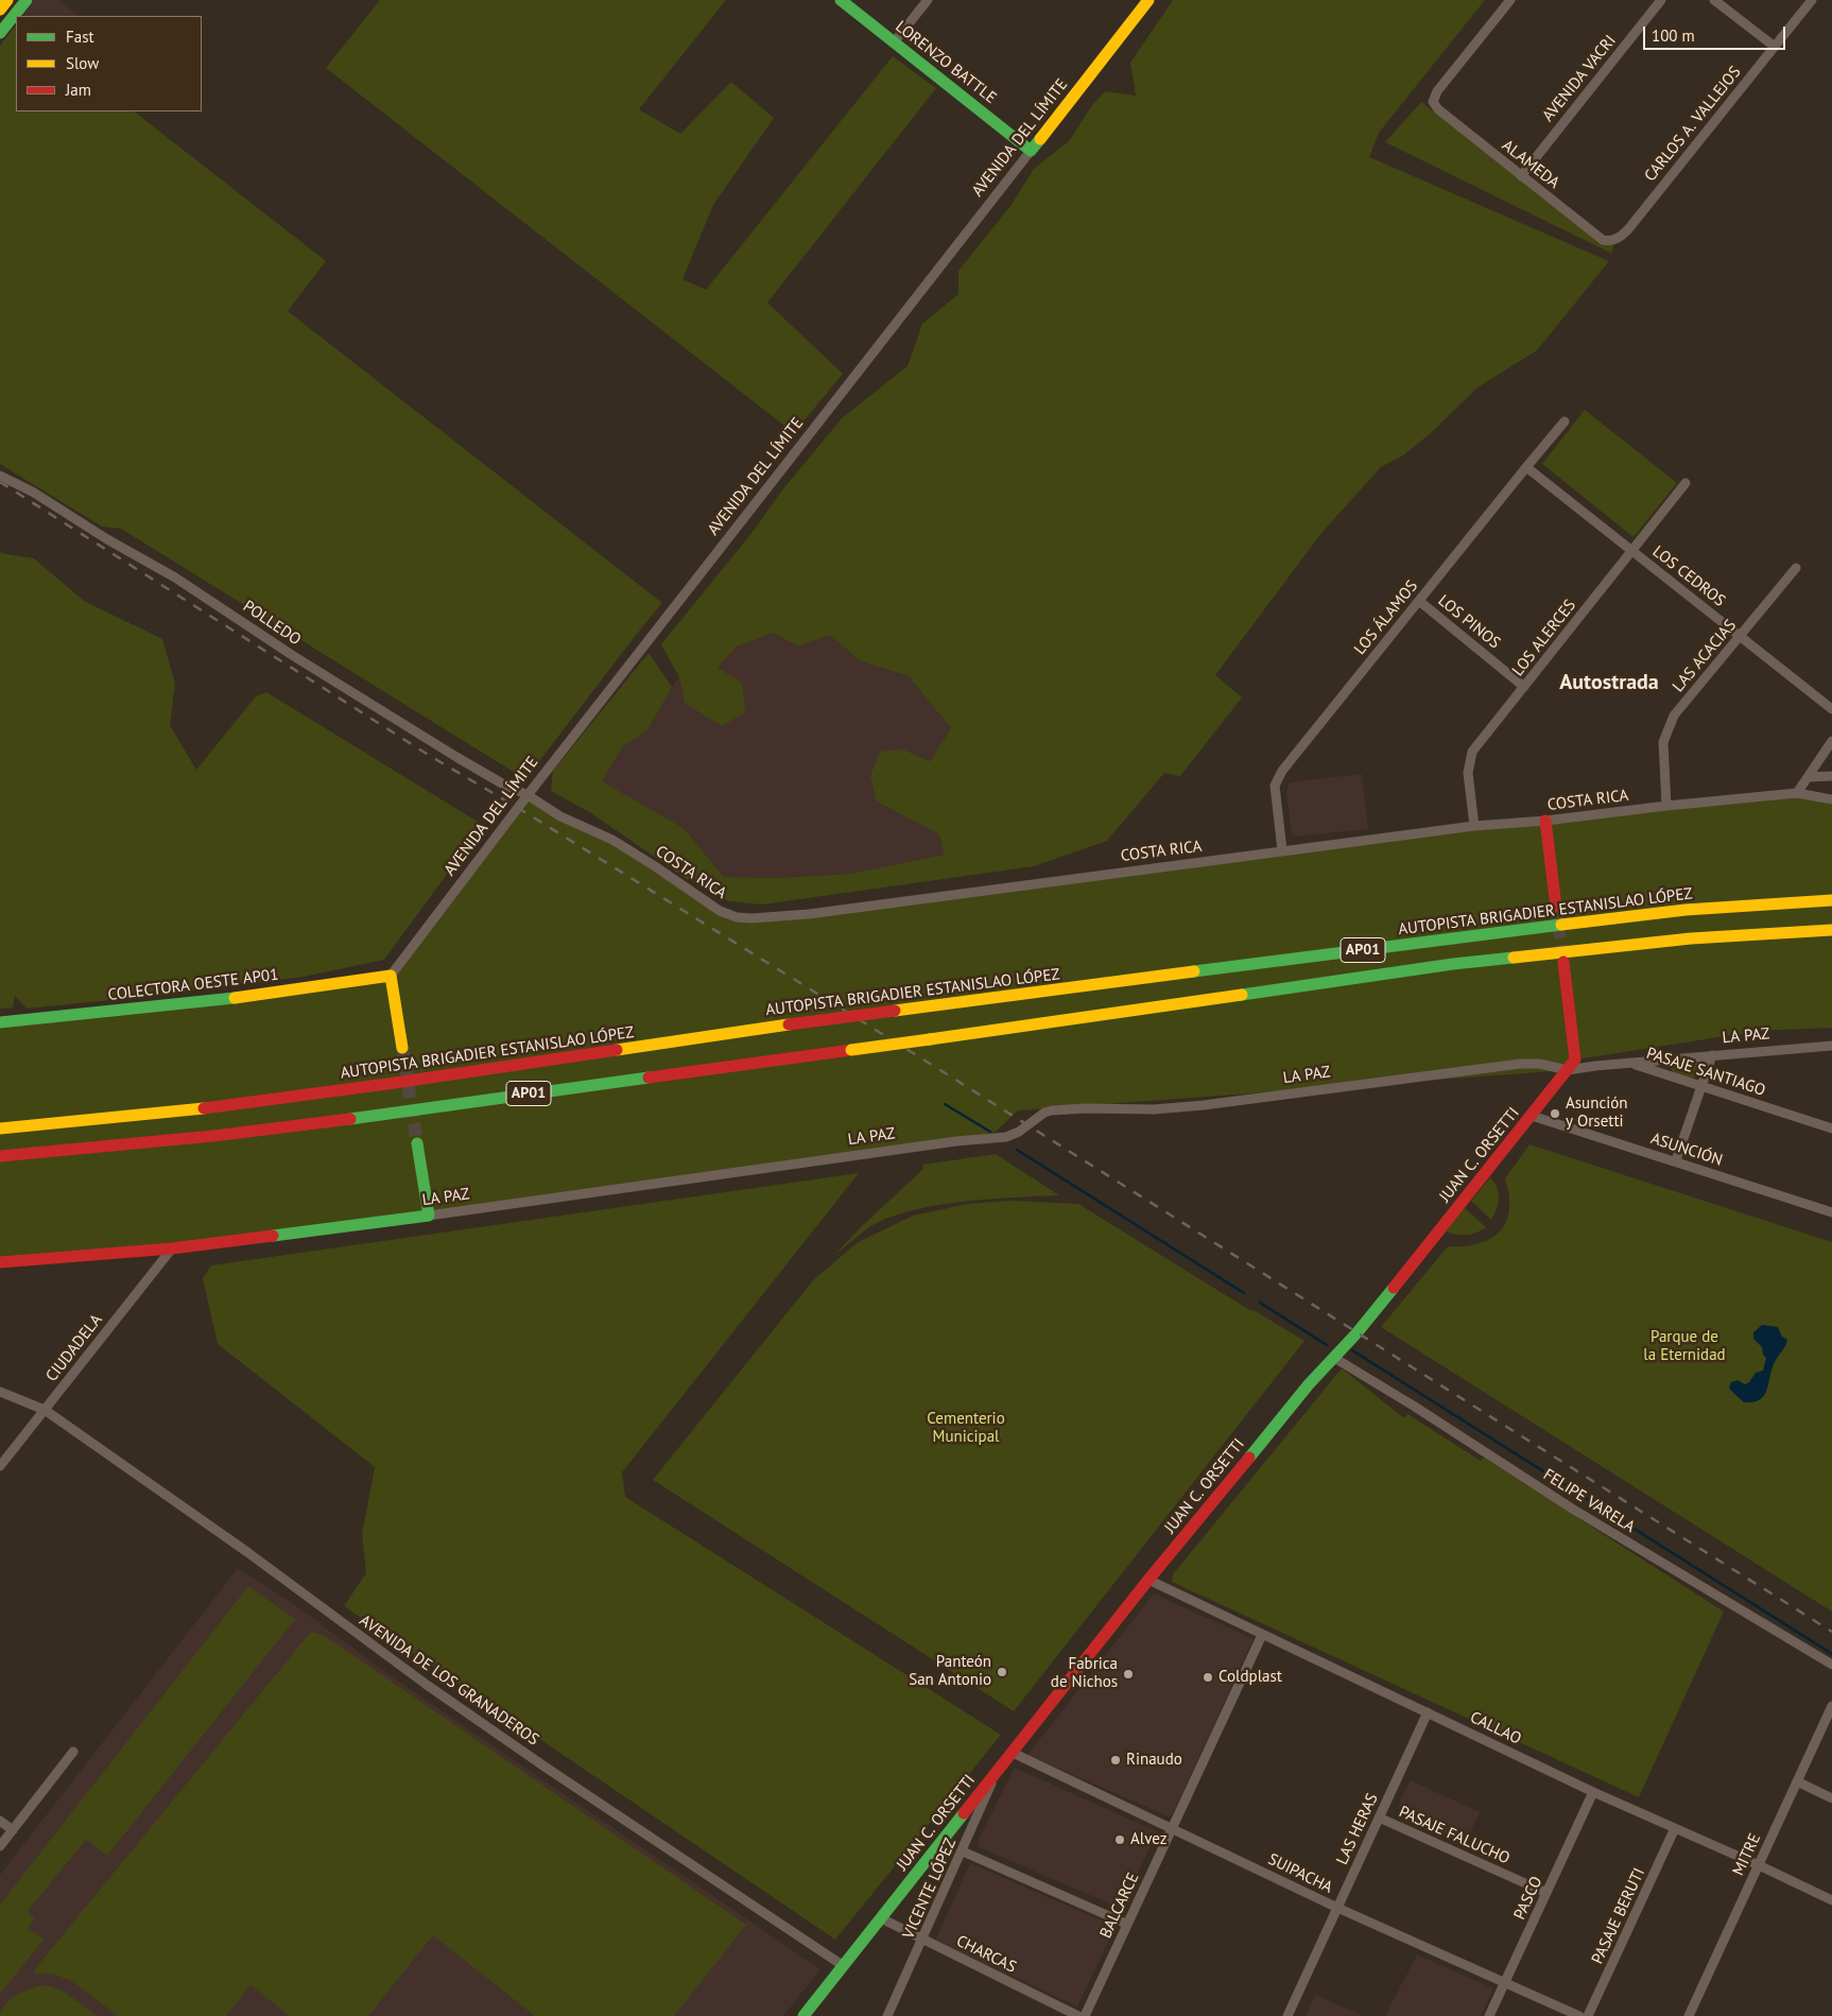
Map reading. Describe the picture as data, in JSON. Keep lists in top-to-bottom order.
{
  "streets": {
    "main road": [
      "LORENZO BATTLE",
      "AVENIDA DEL LÍMITE",
      "AUTOPISTA BRIGADIER ESTANISLAO LÓPEZ",
      "AP01",
      "COLECTORA OESTE AP01",
      "LA PAZ",
      "JUAN C. ORSETTI"
    ],
    "street": [
      "AVENIDA VACRI",
      "CARLOS A. VALLEJOS",
      "ALAMEDA",
      "LOS CEDROS",
      "LOS ÁLAMOS",
      "LOS PINOS",
      "POLLEDO",
      "LOS ALERCES",
      "LAS ACACIAS",
      "COSTA RICA",
      "PASAJE SANTIAGO",
      "ASUNCIÓN",
      "CIUDADELA",
      "FELIPE VARELA",
      "AVENIDA DE LOS GRANADEROS",
      "CALLAO",
      "LAS HERAS",
      "PASAJE FALUCHO",
      "MITRE",
      "SUIPACHA",
      "VICENTE LÓPEZ",
      "PASCO",
      "BALCARCE",
      "PASAJE BERUTI",
      "CHARCAS"
    ]
  },
  "crossings": [
    ["LORENZO BATTLE", "AVENIDA DEL LÍMITE"],
    ["AVENIDA VACRI", "ALAMEDA"],
    ["CARLOS A. VALLEJOS", "ALAMEDA"],
    ["AVENIDA DEL LÍMITE", "POLLEDO"],
    ["AVENIDA DEL LÍMITE", "COSTA RICA"],
    ["AVENIDA DEL LÍMITE", "COLECTORA OESTE AP01"],
    ["LOS CEDROS", "LOS ÁLAMOS"],
    ["LOS CEDROS", "LOS ALERCES"],
    ["LOS CEDROS", "LAS ACACIAS"],
    ["LOS ÁLAMOS", "LOS PINOS"],
    ["LOS ÁLAMOS", "COSTA RICA"],
    ["LOS PINOS", "LOS ALERCES"],
    ["POLLEDO", "COSTA RICA"],
    ["LOS ALERCES", "COSTA RICA"],
    ["LAS ACACIAS", "COSTA RICA"],
    ["LA PAZ", "PASAJE SANTIAGO"],
    ["LA PAZ", "JUAN C. ORSETTI"],
    ["LA PAZ", "CIUDADELA"],
    ["PASAJE SANTIAGO", "JUAN C. ORSETTI"],
    ["ASUNCIÓN", "JUAN C. ORSETTI"],
    ["JUAN C. ORSETTI", "FELIPE VARELA"],
    ["JUAN C. ORSETTI", "AVENIDA DE LOS GRANADEROS"],
    ["JUAN C. ORSETTI", "CALLAO"],
    ["JUAN C. ORSETTI", "SUIPACHA"],
    ["JUAN C. ORSETTI", "VICENTE LÓPEZ"],
    ["JUAN C. ORSETTI", "CHARCAS"],
    ["CIUDADELA", "AVENIDA DE LOS GRANADEROS"],
    ["CALLAO", "LAS HERAS"],
    ["CALLAO", "MITRE"],
    ["CALLAO", "PASCO"],
    ["CALLAO", "BALCARCE"],
    ["CALLAO", "PASAJE BERUTI"],
    ["LAS HERAS", "PASAJE FALUCHO"],
    ["LAS HERAS", "SUIPACHA"],
    ["PASAJE FALUCHO", "PASCO"],
    ["SUIPACHA", "PASCO"],
    ["SUIPACHA", "BALCARCE"],
    ["VICENTE LÓPEZ", "CHARCAS"]
  ],
  "districts": ["Autostrada"],
  "parks": ["Parque de la Eternidad", "Cementerio Municipal"],
  "places": [
    "Asunción y Orsetti",
    "Panteón San Antonio",
    "Fabrica de Nichos",
    "Coldplast",
    "Rinaudo",
    "Alvez"
  ],
  "legend": ["Fast", "Slow", "Jam"],
  "scale_bar": "100 m"
}
